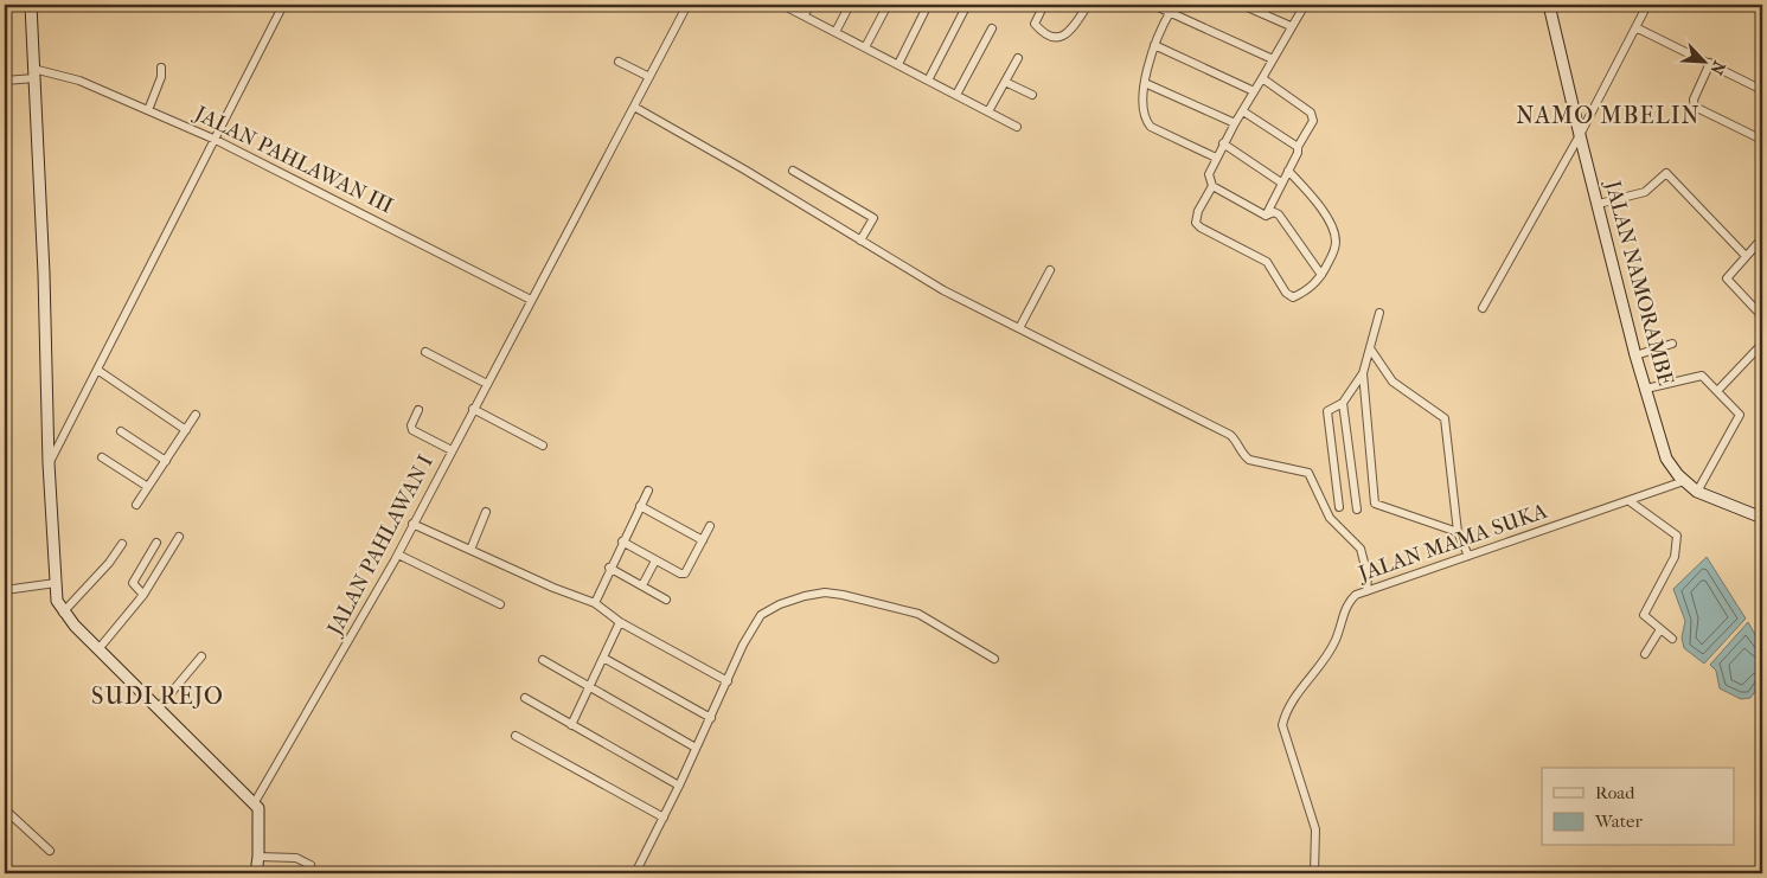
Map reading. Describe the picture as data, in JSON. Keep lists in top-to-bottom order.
{
  "streets": {
    "main road": ["JALAN NAMORAMBE"],
    "street": ["JALAN PAHLAWAN III", "JALAN MAMA SUKA", "JALAN PAHLAWAN I"]
  },
  "crossings": [
    ["JALAN PAHLAWAN III", "JALAN PAHLAWAN I"],
    ["JALAN NAMORAMBE", "JALAN MAMA SUKA"]
  ],
  "districts": ["NAMO MBELIN", "SUDI REJO"],
  "legend": ["Road", "Water"],
  "north": "bottom right"
}
